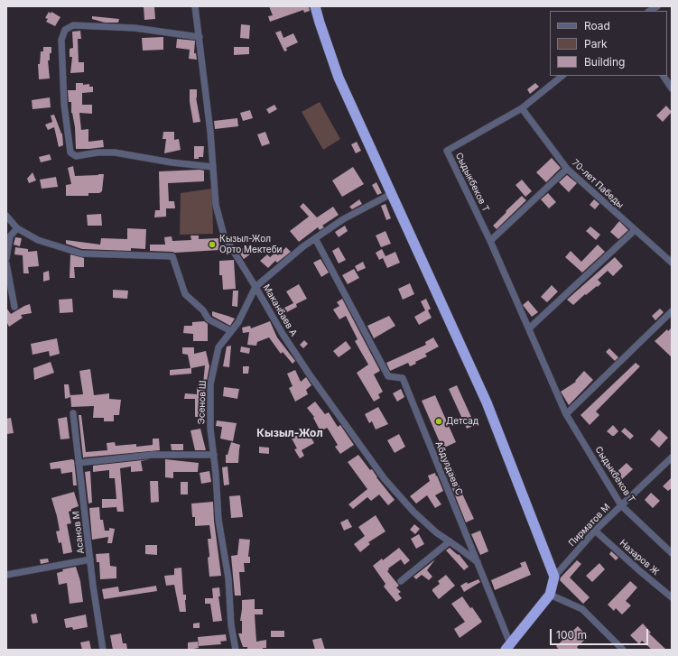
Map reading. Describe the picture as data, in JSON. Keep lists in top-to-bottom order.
{
  "streets": {
    "street": [
      "Сыдыкбеков Т",
      "70-лет Пабеды",
      "Маканбаев А",
      "Эсенов Ш",
      "Абдулдаев С",
      "Пирматов М",
      "Асанов М",
      "Назаров Ж"
    ]
  },
  "crossings": [
    ["Сыдыкбеков Т", "70-лет Пабеды"],
    ["Сыдыкбеков Т", "Пирматов М"],
    ["Маканбаев А", "Эсенов Ш"],
    ["Маканбаев А", "Абдулдаев С"],
    ["Эсенов Ш", "Абдулдаев С"],
    ["Пирматов М", "Назаров Ж"]
  ],
  "districts": ["Кызыл-Жол"],
  "places": ["Кызыл-Жол Орто Мектеби", "Детсад"],
  "legend": ["Road", "Park", "Building"],
  "scale_bar": "100 m"
}
